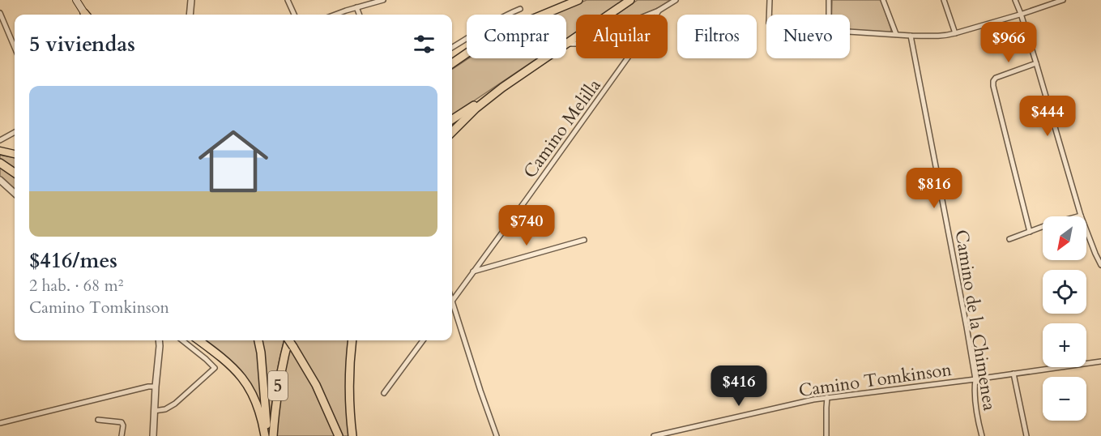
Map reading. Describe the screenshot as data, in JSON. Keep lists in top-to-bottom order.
{
  "streets": {
    "highway": ["5"],
    "street": ["Camino Melilla", "Camino de la Chimenea", "Camino Tomkinson"]
  },
  "crossings": [
    ["Camino de la Chimenea", "Camino Tomkinson"]
  ],
  "north": "bottom left",
  "page": {
    "chip": [
      "Comprar",
      "Alquilar",
      "Filtros",
      "Nuevo"
    ],
    "heading": "5 viviendas",
    "price": [
      "$966",
      "$444",
      "$816",
      "$740",
      "$416"
    ],
    "list": [
      {
        "name": "$416/mes",
        "note": "2 hab. · 68 m² · Camino Tomkinson"
      }
    ],
    "map_buttons": ["+", "−"]
  }
}
